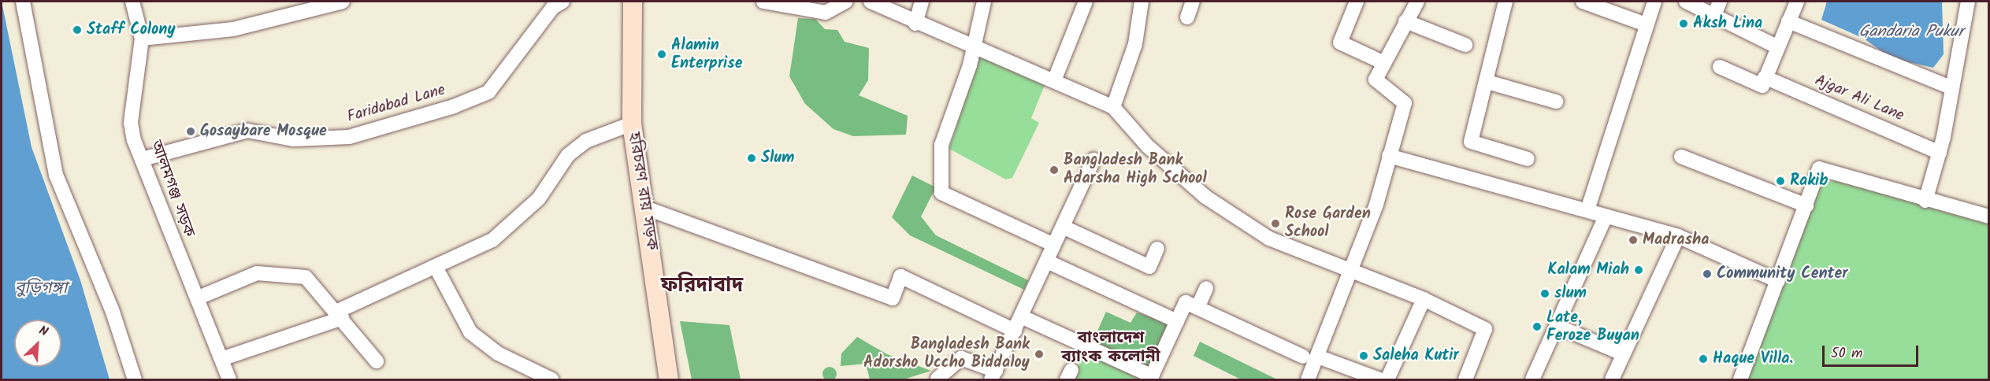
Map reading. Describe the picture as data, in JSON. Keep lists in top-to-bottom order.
{
  "streets": {
    "main road": ["হরিচরণ রায় সড়ক"],
    "street": ["Ajgar Ali Lane", "Faridabad Lane", "আলমগঞ্জ সড়ক"]
  },
  "crossings": [
    ["Faridabad Lane", "আলমগঞ্জ সড়ক"]
  ],
  "districts": ["ফরিদাবাদ", "বাংলাদেশ ব্যাংক কলোনী"],
  "water": ["Gandaria Pukur", "বুড়িগঙ্গা"],
  "places": [
    "Aksh Lina",
    "Staff Colony",
    "Alamin Enterprise",
    "Gosaybare Mosque",
    "Slum",
    "Bangladesh Bank Adarsha High School",
    "Rakib",
    "Rose Garden School",
    "Madrasha",
    "Kalam Miah",
    "Community Center",
    "slum",
    "Late, Feroze Buyan",
    "Bangladesh Bank Adorsho Uccho Biddaloy",
    "Saleha Kutir",
    "Haque Villa."
  ],
  "scale_bar": "50 m",
  "north": "top right"
}
